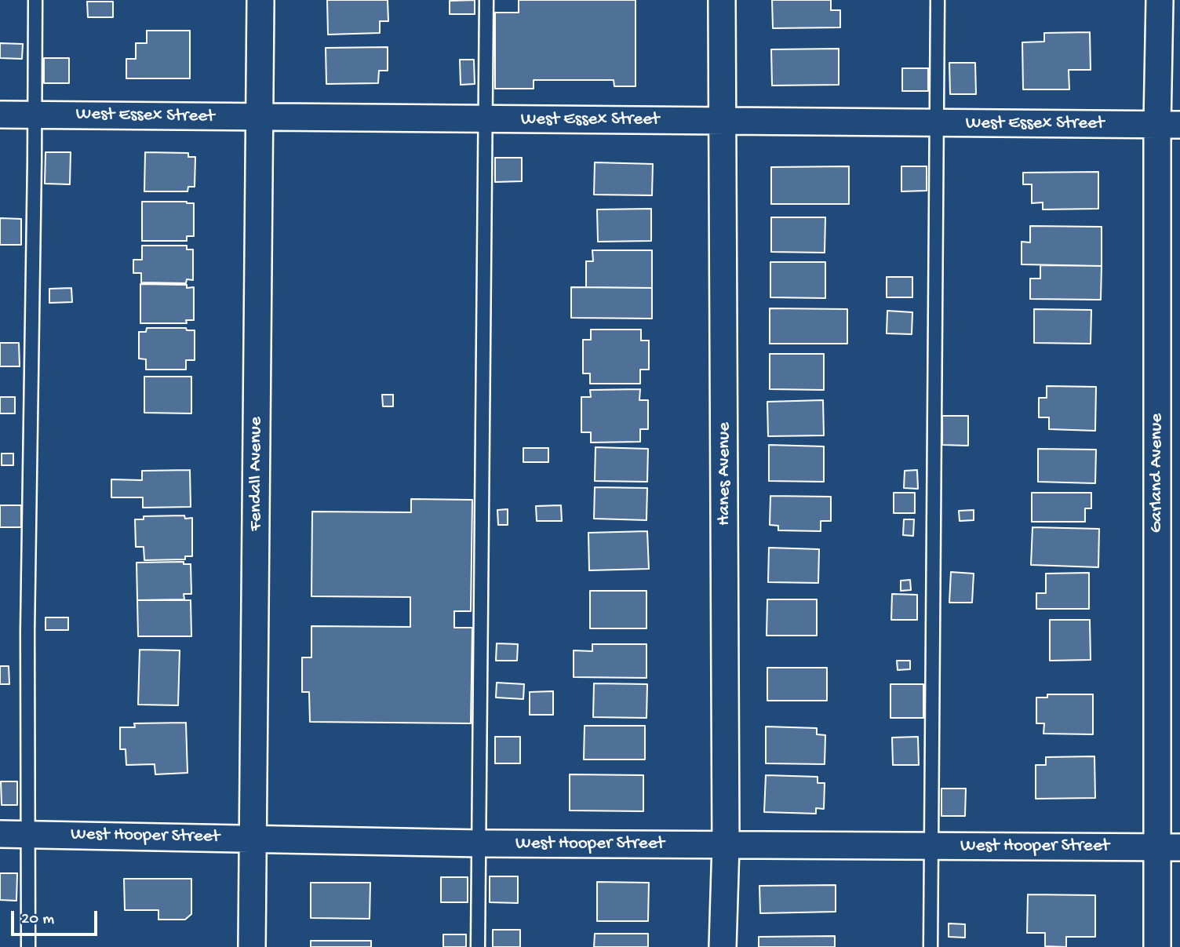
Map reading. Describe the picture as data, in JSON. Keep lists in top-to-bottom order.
{
  "streets": {
    "street": [
      "West Essex Street",
      "Garland Avenue",
      "Fendall Avenue",
      "Hanes Avenue",
      "West Hooper Street"
    ]
  },
  "crossings": [
    ["West Essex Street", "Garland Avenue"],
    ["West Essex Street", "Fendall Avenue"],
    ["West Essex Street", "Hanes Avenue"],
    ["Garland Avenue", "West Hooper Street"],
    ["Fendall Avenue", "West Hooper Street"],
    ["Hanes Avenue", "West Hooper Street"]
  ],
  "scale_bar": "20 m"
}
